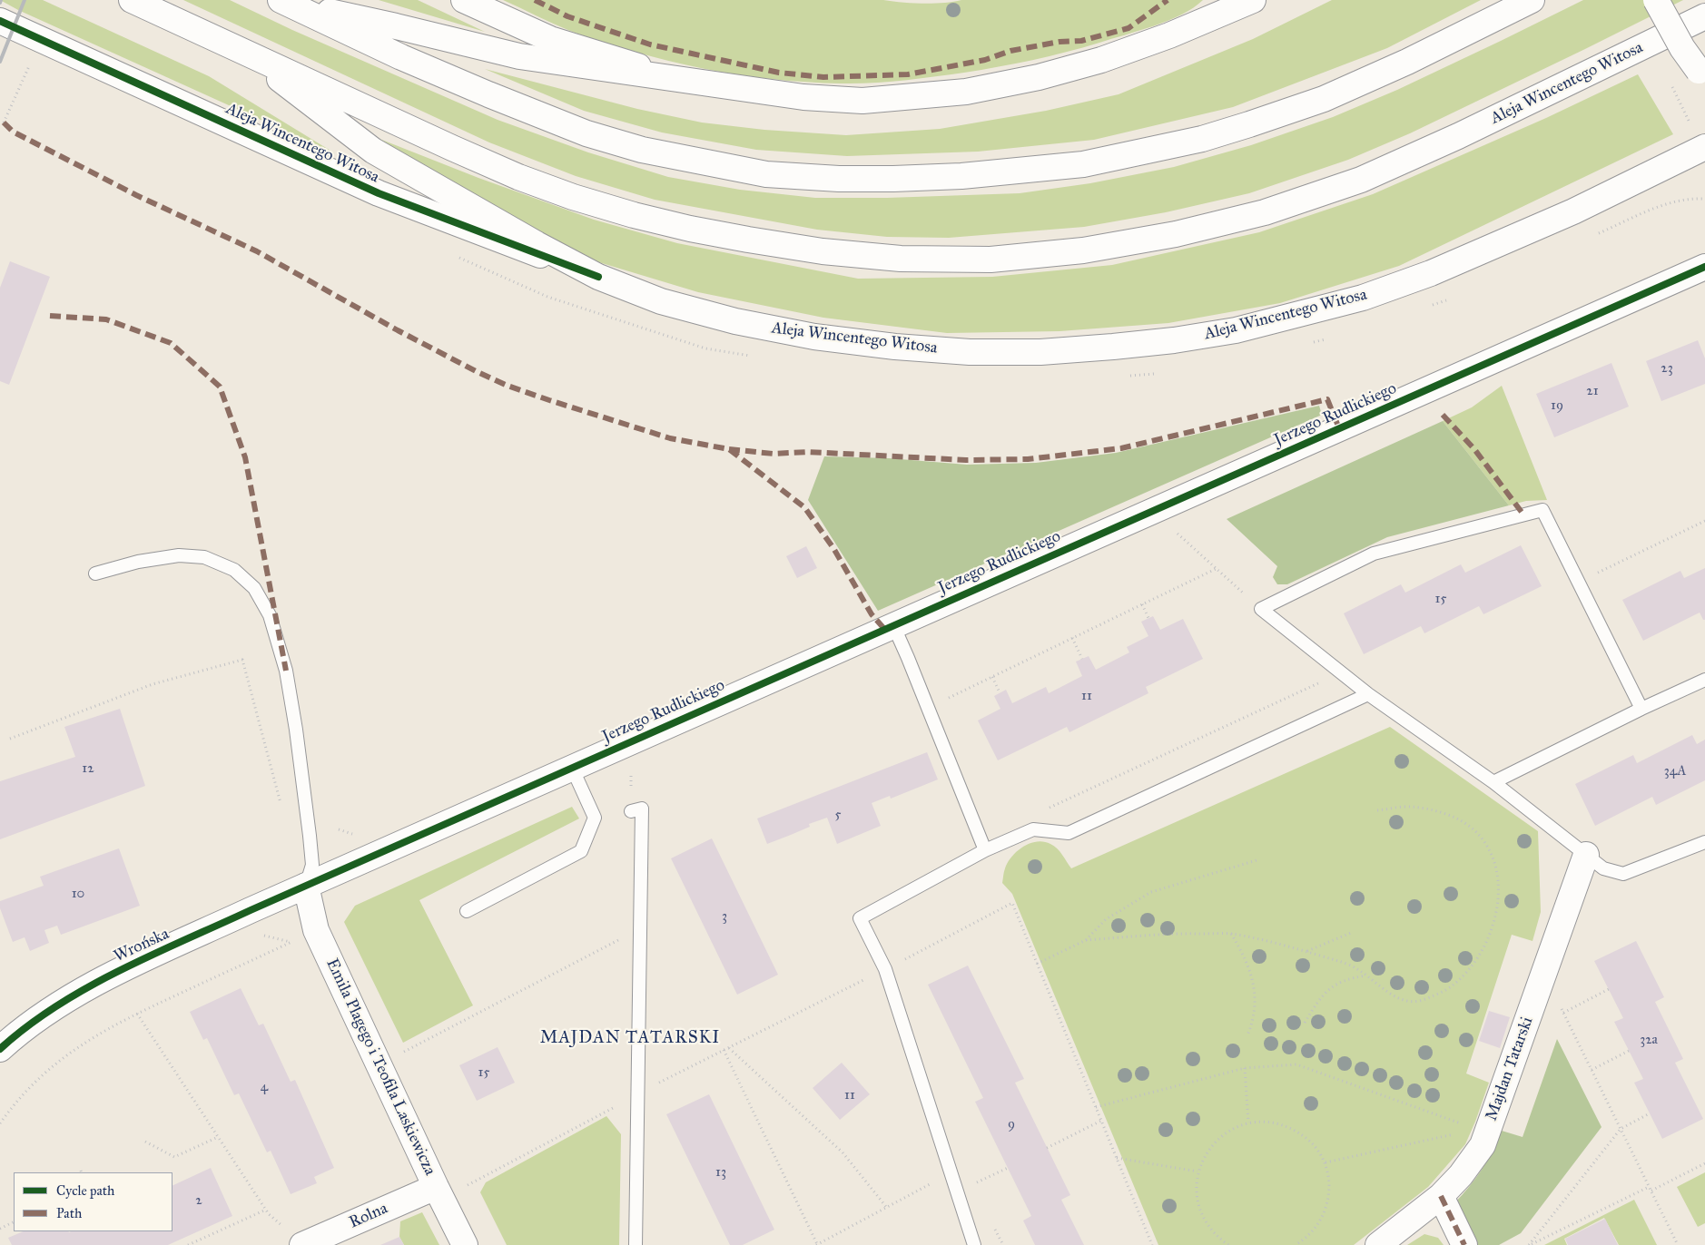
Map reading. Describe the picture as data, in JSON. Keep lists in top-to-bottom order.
{
  "streets": {
    "main road": [
      "Aleja Wincentego Witosa",
      "Jerzego Rudlickiego",
      "Wrońska",
      "Emila Plagego i Teofila Laskiewicza",
      "Majdan Tatarski",
      "Rolna"
    ]
  },
  "crossings": [
    ["Jerzego Rudlickiego", "Wrońska"],
    ["Jerzego Rudlickiego", "Emila Plagego i Teofila Laskiewicza"],
    ["Wrońska", "Emila Plagego i Teofila Laskiewicza"],
    ["Emila Plagego i Teofila Laskiewicza", "Rolna"]
  ],
  "districts": ["MAJDAN TATARSKI"],
  "house_numbers": [
    "23",
    "21",
    "19",
    "15",
    "11",
    "12",
    "34A",
    "5",
    "10",
    "3",
    "32a",
    "15",
    "4",
    "11",
    "9",
    "13",
    "2"
  ],
  "legend": ["Cycle path", "Path"]
}
